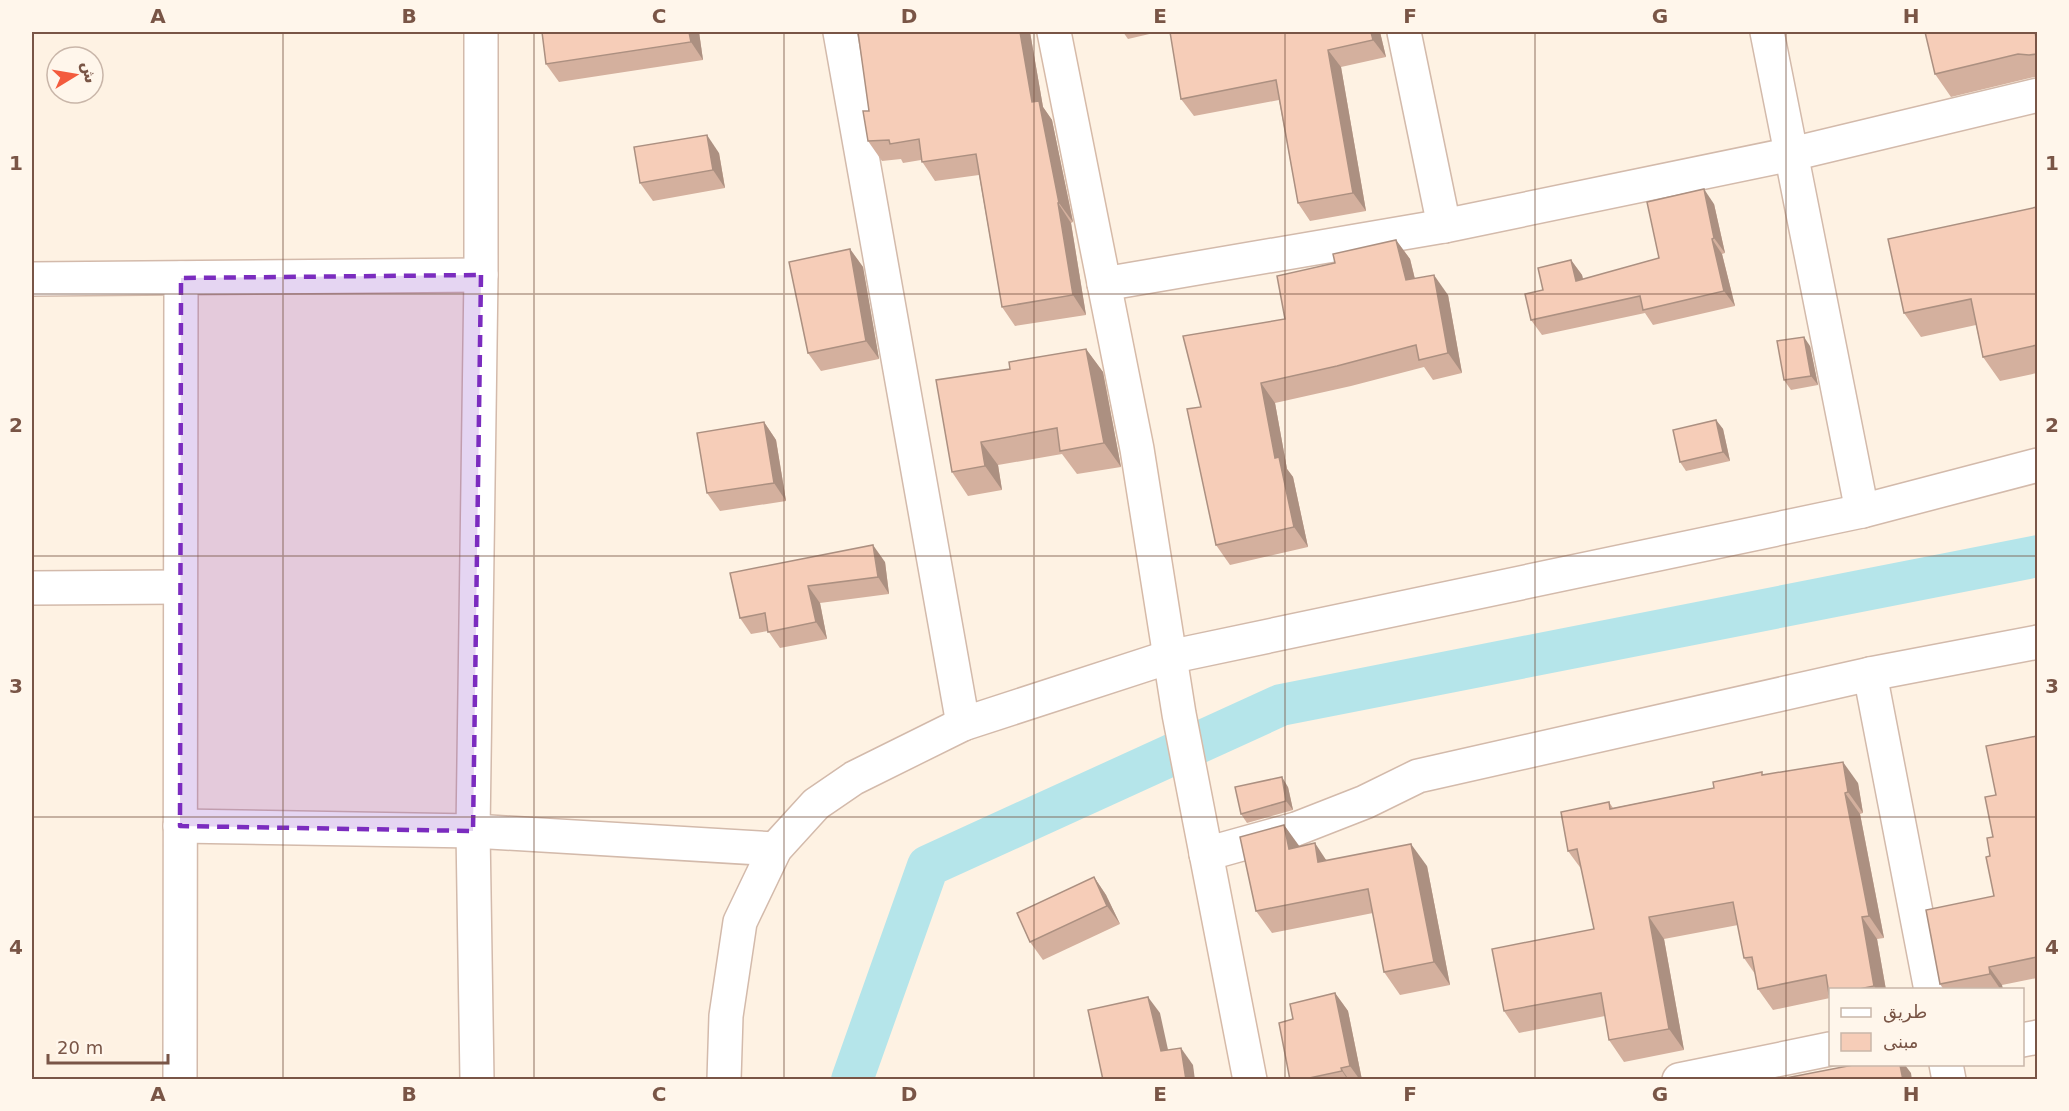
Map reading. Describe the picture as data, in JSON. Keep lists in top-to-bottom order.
{
  "legend": ["طريق", "مبنى"],
  "scale_bar": "20 m",
  "north": "right",
  "grid": {
    "columns": [
      "A",
      "B",
      "C",
      "D",
      "E",
      "F",
      "G",
      "H"
    ],
    "rows": [
      "1",
      "2",
      "3",
      "4"
    ]
  }
}
